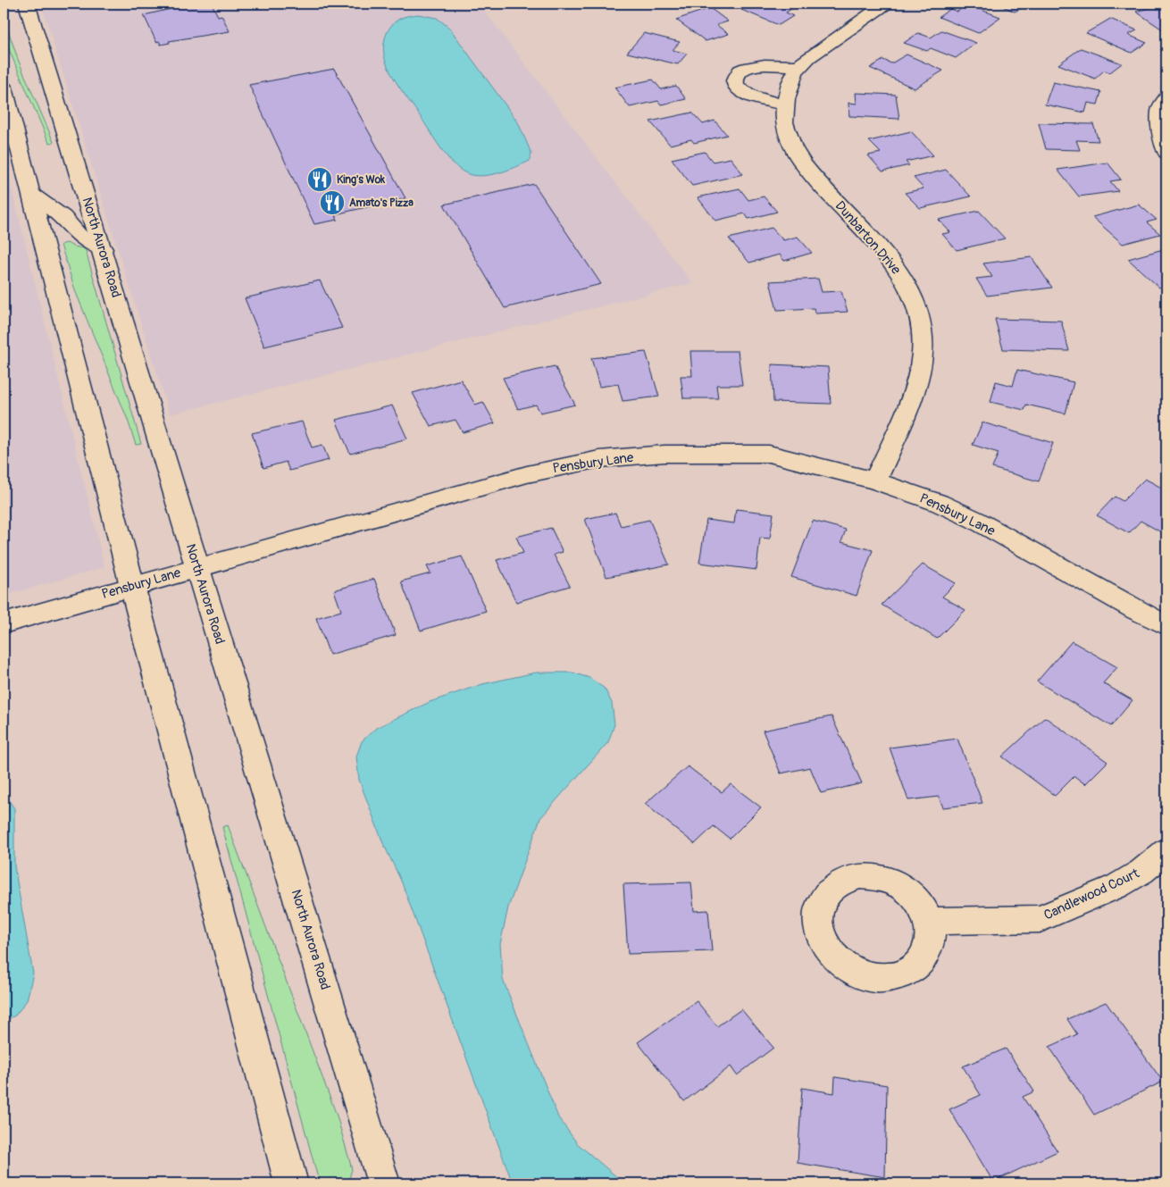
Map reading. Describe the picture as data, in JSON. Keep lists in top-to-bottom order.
{
  "streets": {
    "main road": [
      "Dunbarton Drive",
      "North Aurora Road",
      "Pensbury Lane",
      "Candlewood Court"
    ]
  },
  "crossings": [
    ["Dunbarton Drive", "Pensbury Lane"],
    ["North Aurora Road", "Pensbury Lane"]
  ],
  "places": {
    "restaurant": ["King's Wok", "Amato's Pizza"]
  }
}
